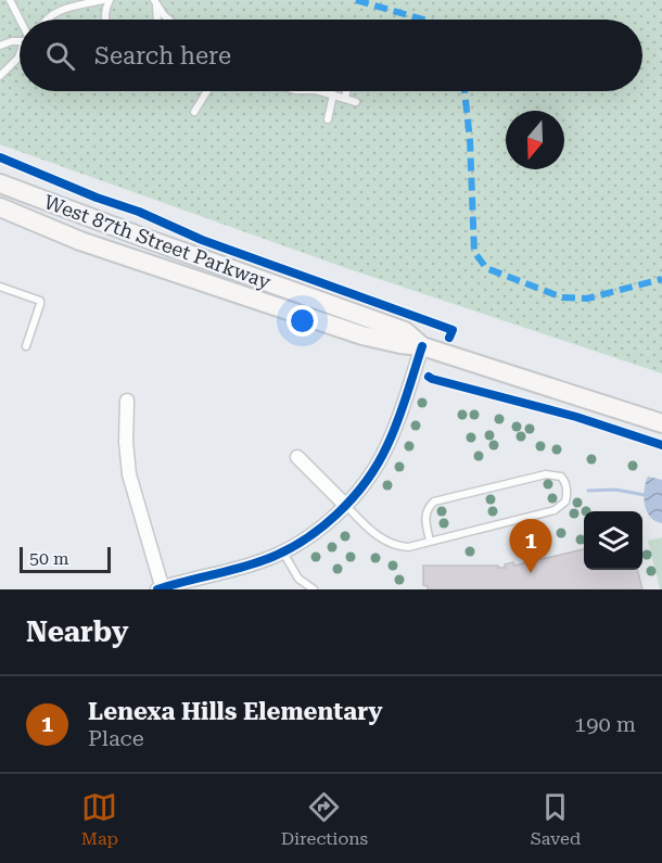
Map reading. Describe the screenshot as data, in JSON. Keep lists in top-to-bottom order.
{
  "streets": {
    "main road": ["West 87th Street Parkway"]
  },
  "scale_bar": "50 m",
  "north": "bottom",
  "page": {
    "search": "Search here",
    "pins": "1",
    "scale": "50 m",
    "heading": "Nearby",
    "list": [
      {
        "mark": "1",
        "name": "Lenexa Hills Elementary",
        "note": "Place",
        "value": "190 m"
      }
    ],
    "nav": ["Map", "Directions", "Saved"]
  }
}
